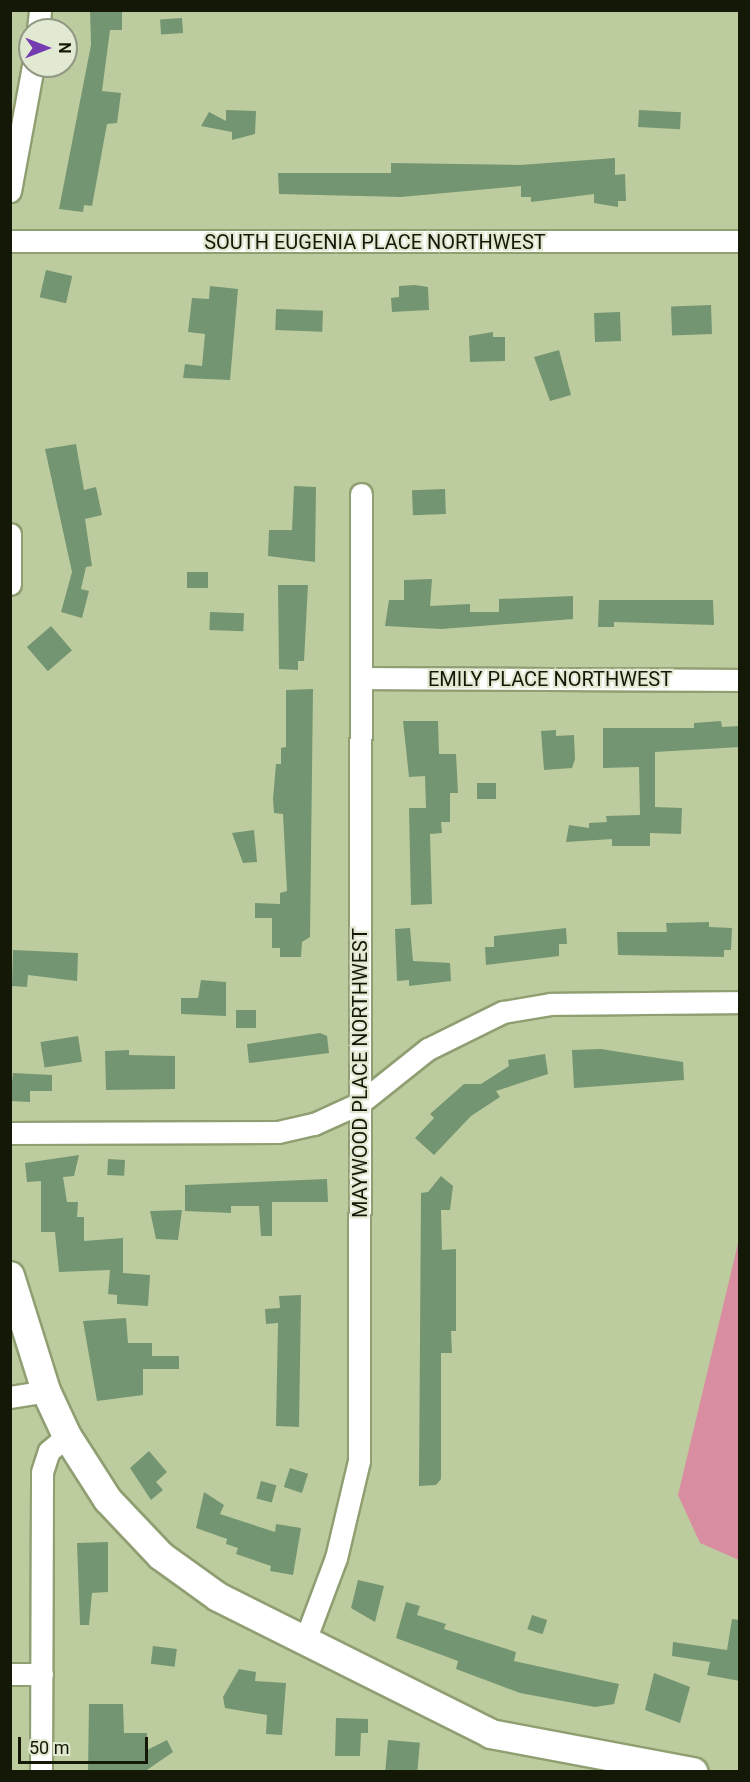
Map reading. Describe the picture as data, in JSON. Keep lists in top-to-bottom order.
{
  "streets": {
    "street": ["SOUTH EUGENIA PLACE NORTHWEST", "EMILY PLACE NORTHWEST", "MAYWOOD PLACE NORTHWEST"]
  },
  "crossings": [
    ["EMILY PLACE NORTHWEST", "MAYWOOD PLACE NORTHWEST"]
  ],
  "scale_bar": "50 m",
  "north": "right"
}
